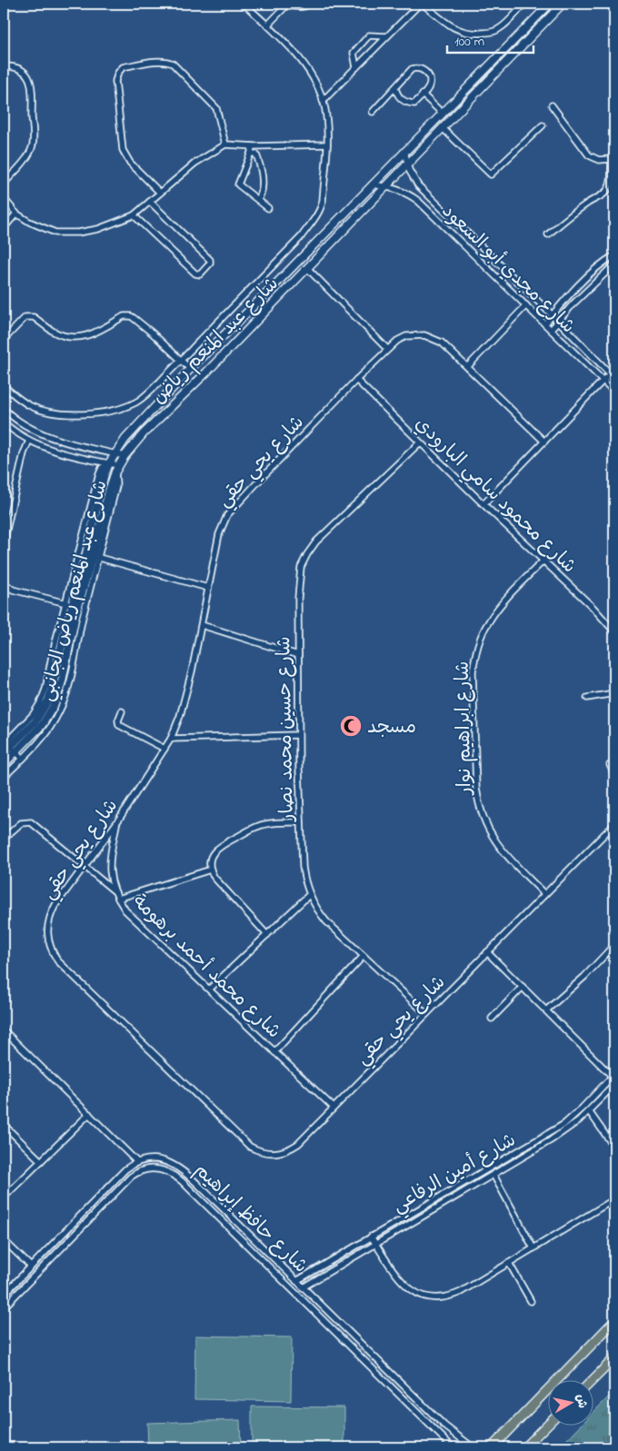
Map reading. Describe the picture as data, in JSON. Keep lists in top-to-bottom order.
{
  "streets": {
    "street": [
      "شارع مجدي أبو السعود",
      "شارع عبد المنعم رياض",
      "شارع يحي حقي",
      "شارع محمود سامي البارودي",
      "شارع عبد المنعم رياض الجانبي",
      "شارع ابراهيم نوار",
      "شارع حسين محمد نصار",
      "شارع محمد أحمد برهومة",
      "شارع أمين الرفاعي",
      "شارع حافظ إبراهيم"
    ]
  },
  "crossings": [
    ["شارع مجدي أبو السعود", "شارع عبد المنعم رياض"],
    ["شارع عبد المنعم رياض", "شارع عبد المنعم رياض الجانبي"],
    ["شارع يحي حقي", "شارع محمود سامي البارودي"],
    ["شارع يحي حقي", "شارع ابراهيم نوار"],
    ["شارع يحي حقي", "شارع حسين محمد نصار"],
    ["شارع يحي حقي", "شارع محمد أحمد برهومة"],
    ["شارع محمود سامي البارودي", "شارع ابراهيم نوار"],
    ["شارع محمود سامي البارودي", "شارع حسين محمد نصار"],
    ["شارع أمين الرفاعي", "شارع حافظ إبراهيم"]
  ],
  "places": {
    "mosque": ["مسجد"]
  },
  "scale_bar": "100 m",
  "north": "right"
}
